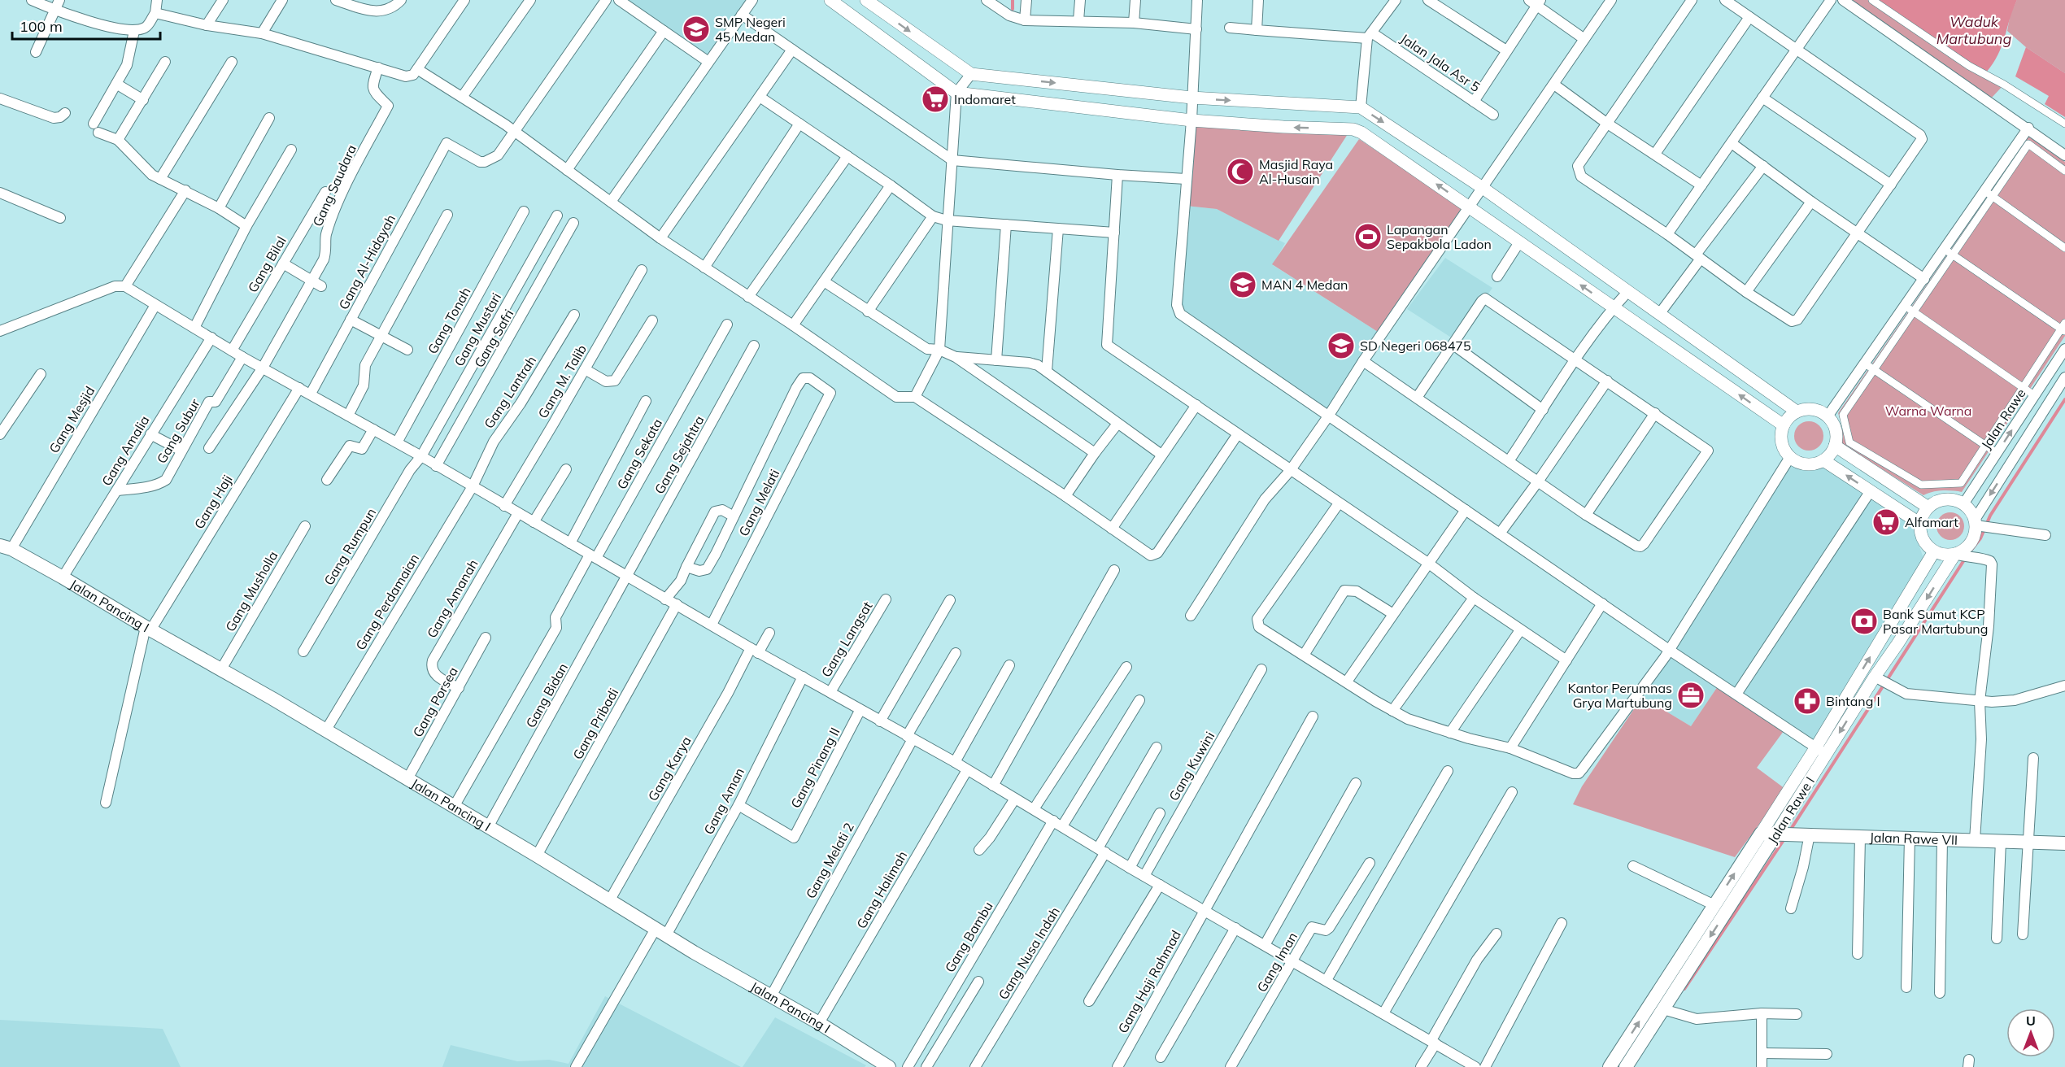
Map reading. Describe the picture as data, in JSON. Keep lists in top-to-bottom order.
{
  "streets": {
    "main road": ["Jalan Pancing I", "Jalan Rawe I", "Jalan Rawe VII"],
    "street": [
      "Jalan Jala Asr 5",
      "Gang Saudara",
      "Gang Al-Hidayah",
      "Gang Bilal",
      "Gang Tonah",
      "Gang Mustari",
      "Gang Safri",
      "Gang M. Talib",
      "Gang Lantrah",
      "Jalan Rawe",
      "Gang Mesjid",
      "Gang Subur",
      "Gang Amalia",
      "Gang Sekata",
      "Gang Sejahtra",
      "Gang Haji",
      "Gang Melati",
      "Gang Rumpun",
      "Gang Musholla",
      "Gang Amanah",
      "Gang Perdamaian",
      "Gang Langsat",
      "Gang Bidan",
      "Gang Porsea",
      "Gang Pribadi",
      "Gang Kuwini",
      "Gang Pinang II",
      "Gang Karya",
      "Gang Aman",
      "Gang Melati 2",
      "Gang Halimah",
      "Gang Bambu",
      "Gang Nusa Indah",
      "Gang Iman",
      "Gang Haji Rahmad"
    ]
  },
  "crossings": [
    ["Gang Mustari", "Gang Rumpun"],
    ["Gang Lantrah", "Gang Perdamaian"],
    ["Jalan Rawe", "Jalan Rawe I"],
    ["Gang Mesjid", "Jalan Pancing I"],
    ["Gang Subur", "Gang Amalia"],
    ["Gang Amalia", "Jalan Pancing I"],
    ["Gang Sekata", "Jalan Pancing I"],
    ["Gang Sejahtra", "Gang Bidan"],
    ["Gang Haji", "Jalan Pancing I"],
    ["Gang Musholla", "Jalan Pancing I"],
    ["Gang Amanah", "Gang Porsea"],
    ["Gang Perdamaian", "Jalan Pancing I"],
    ["Jalan Pancing I", "Gang Bidan"],
    ["Jalan Pancing I", "Gang Porsea"],
    ["Jalan Pancing I", "Gang Pribadi"],
    ["Jalan Pancing I", "Gang Karya"],
    ["Jalan Pancing I", "Gang Aman"],
    ["Jalan Pancing I", "Gang Melati 2"],
    ["Jalan Pancing I", "Gang Halimah"],
    ["Gang Pinang II", "Gang Aman"],
    ["Jalan Rawe I", "Jalan Rawe VII"]
  ],
  "water": ["Waduk Martubung"],
  "parks": ["Warna Warna"],
  "places": {
    "school or university": ["SMP Negeri 45 Medan", "MAN 4 Medan", "SD Negeri 068475"],
    "supermarket": ["Indomaret", "Alfamart"],
    "mosque": ["Masjid Raya Al-Husain"],
    "sports": ["Lapangan Sepakbola Ladon"],
    "bank": ["Bank Sumut KCP Pasar Martubung"],
    "office": ["Kantor Perumnas Grya Martubung"],
    "pharmacy": ["Bintang I"]
  },
  "scale_bar": "100 m",
  "north": "top"
}
